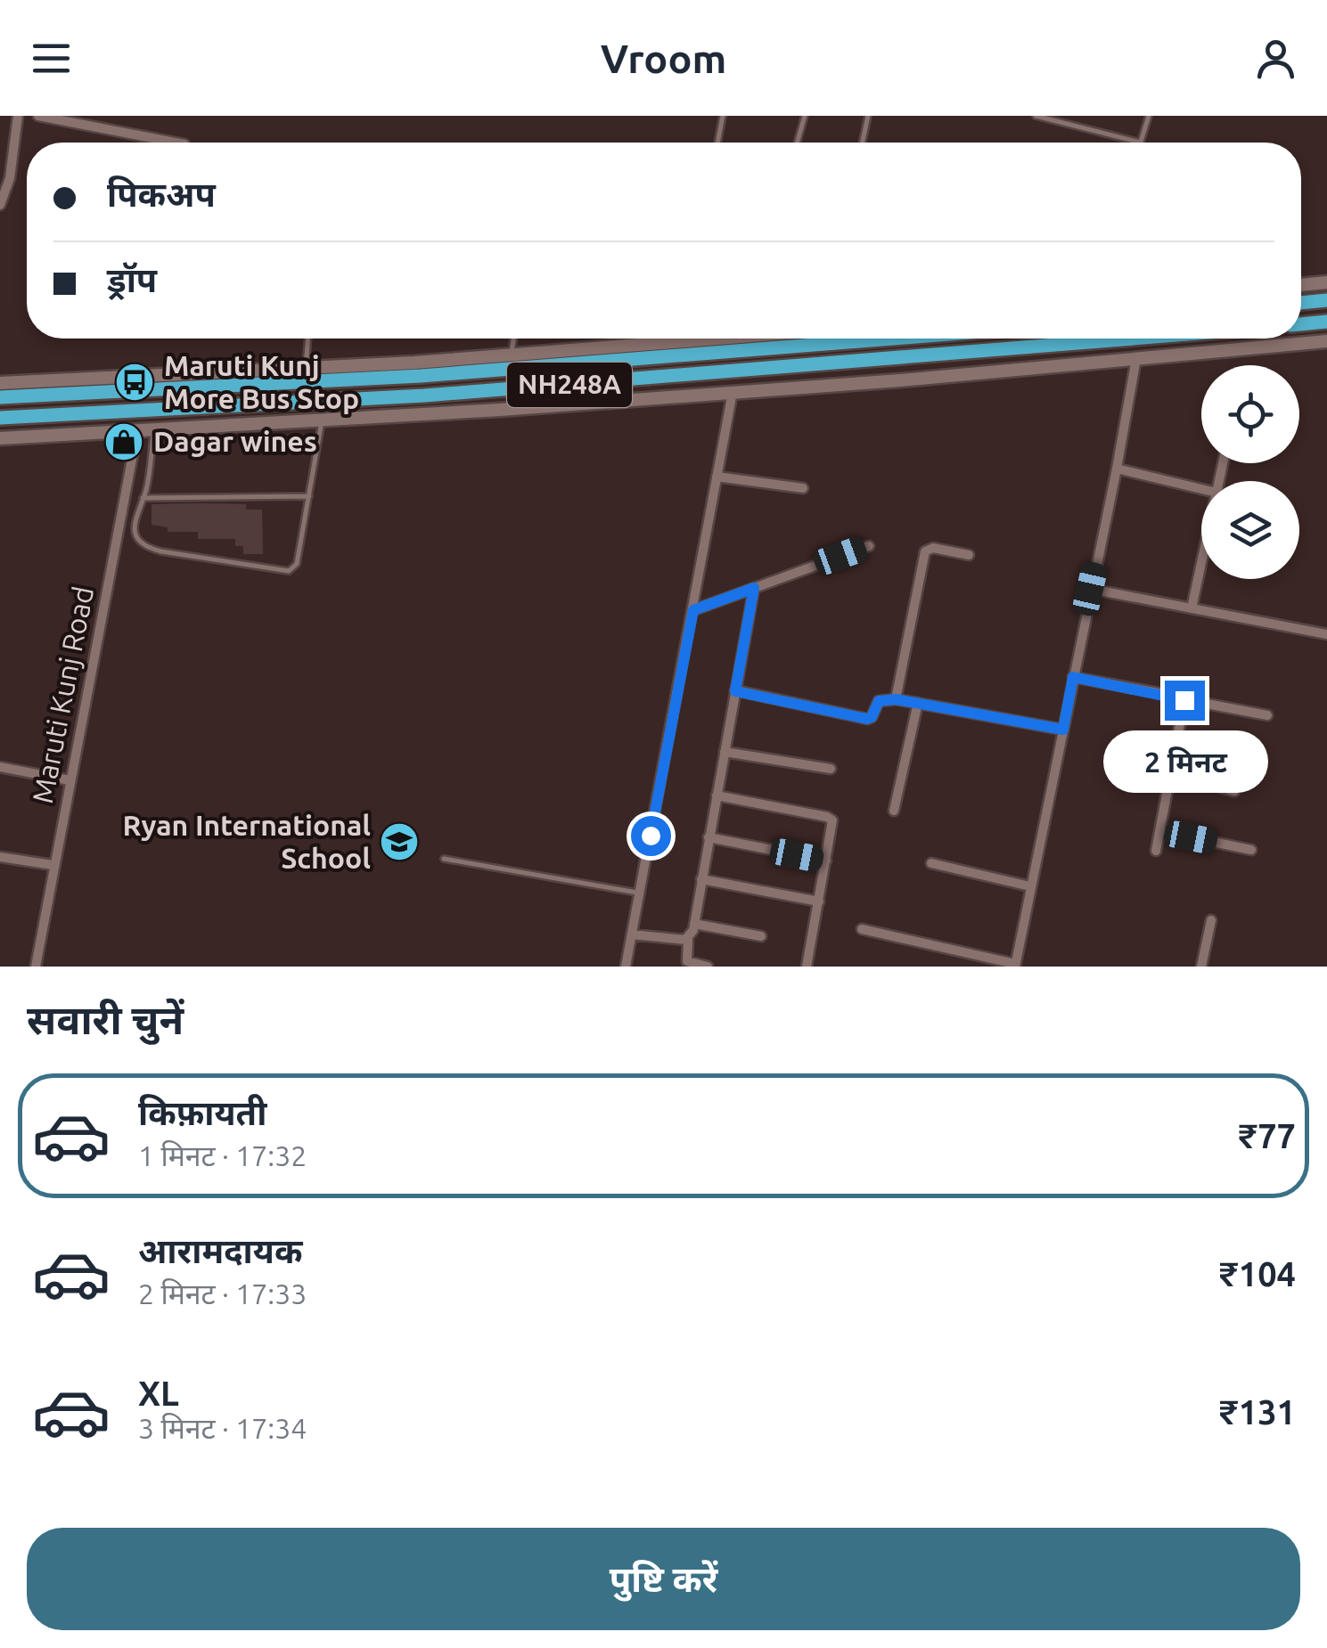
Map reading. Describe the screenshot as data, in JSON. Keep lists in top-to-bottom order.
{
  "streets": {
    "highway": ["NH248A"],
    "street": ["Maruti Kunj Road"]
  },
  "places": {
    "bus stop": ["Maruti Kunj More Bus Stop"],
    "shop": ["Dagar wines"],
    "school or university": ["Ryan International School"]
  },
  "page": {
    "header": "Vroom",
    "banner": ["पिकअप", "ड्रॉप"],
    "bubble": "2 मिनट",
    "heading": "सवारी चुनें",
    "list": [
      {
        "name": "किफ़ायती",
        "note": "1 मिनट · 17:32",
        "value": "₹77"
      },
      {
        "name": "आरामदायक",
        "note": "2 मिनट · 17:33",
        "value": "₹104"
      },
      {
        "name": "XL",
        "note": "3 मिनट · 17:34",
        "value": "₹131"
      }
    ],
    "buttons": "पुष्टि करें"
  }
}
